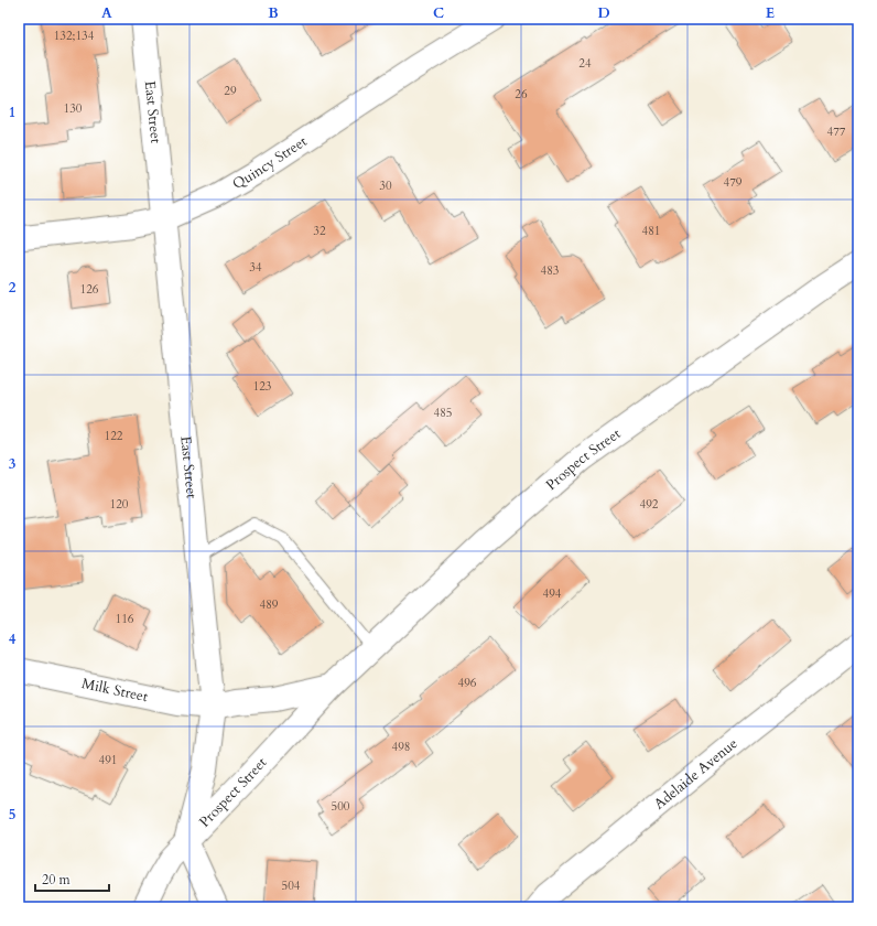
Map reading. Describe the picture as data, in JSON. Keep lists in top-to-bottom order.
{
  "streets": {
    "street": [
      "East Street",
      "Quincy Street",
      "Prospect Street",
      "Milk Street",
      "Adelaide Avenue"
    ]
  },
  "crossings": [
    ["East Street", "Quincy Street"],
    ["East Street", "Prospect Street"],
    ["East Street", "Milk Street"]
  ],
  "house_numbers": [
    "132;134",
    "24",
    "29",
    "26",
    "130",
    "477",
    "479",
    "30",
    "32",
    "481",
    "34",
    "483",
    "126",
    "123",
    "485",
    "122",
    "120",
    "492",
    "494",
    "489",
    "116",
    "496",
    "498",
    "491",
    "500",
    "504"
  ],
  "scale_bar": "20 m",
  "grid": {
    "columns": [
      "A",
      "B",
      "C",
      "D",
      "E"
    ],
    "rows": [
      "1",
      "2",
      "3",
      "4",
      "5"
    ]
  }
}
